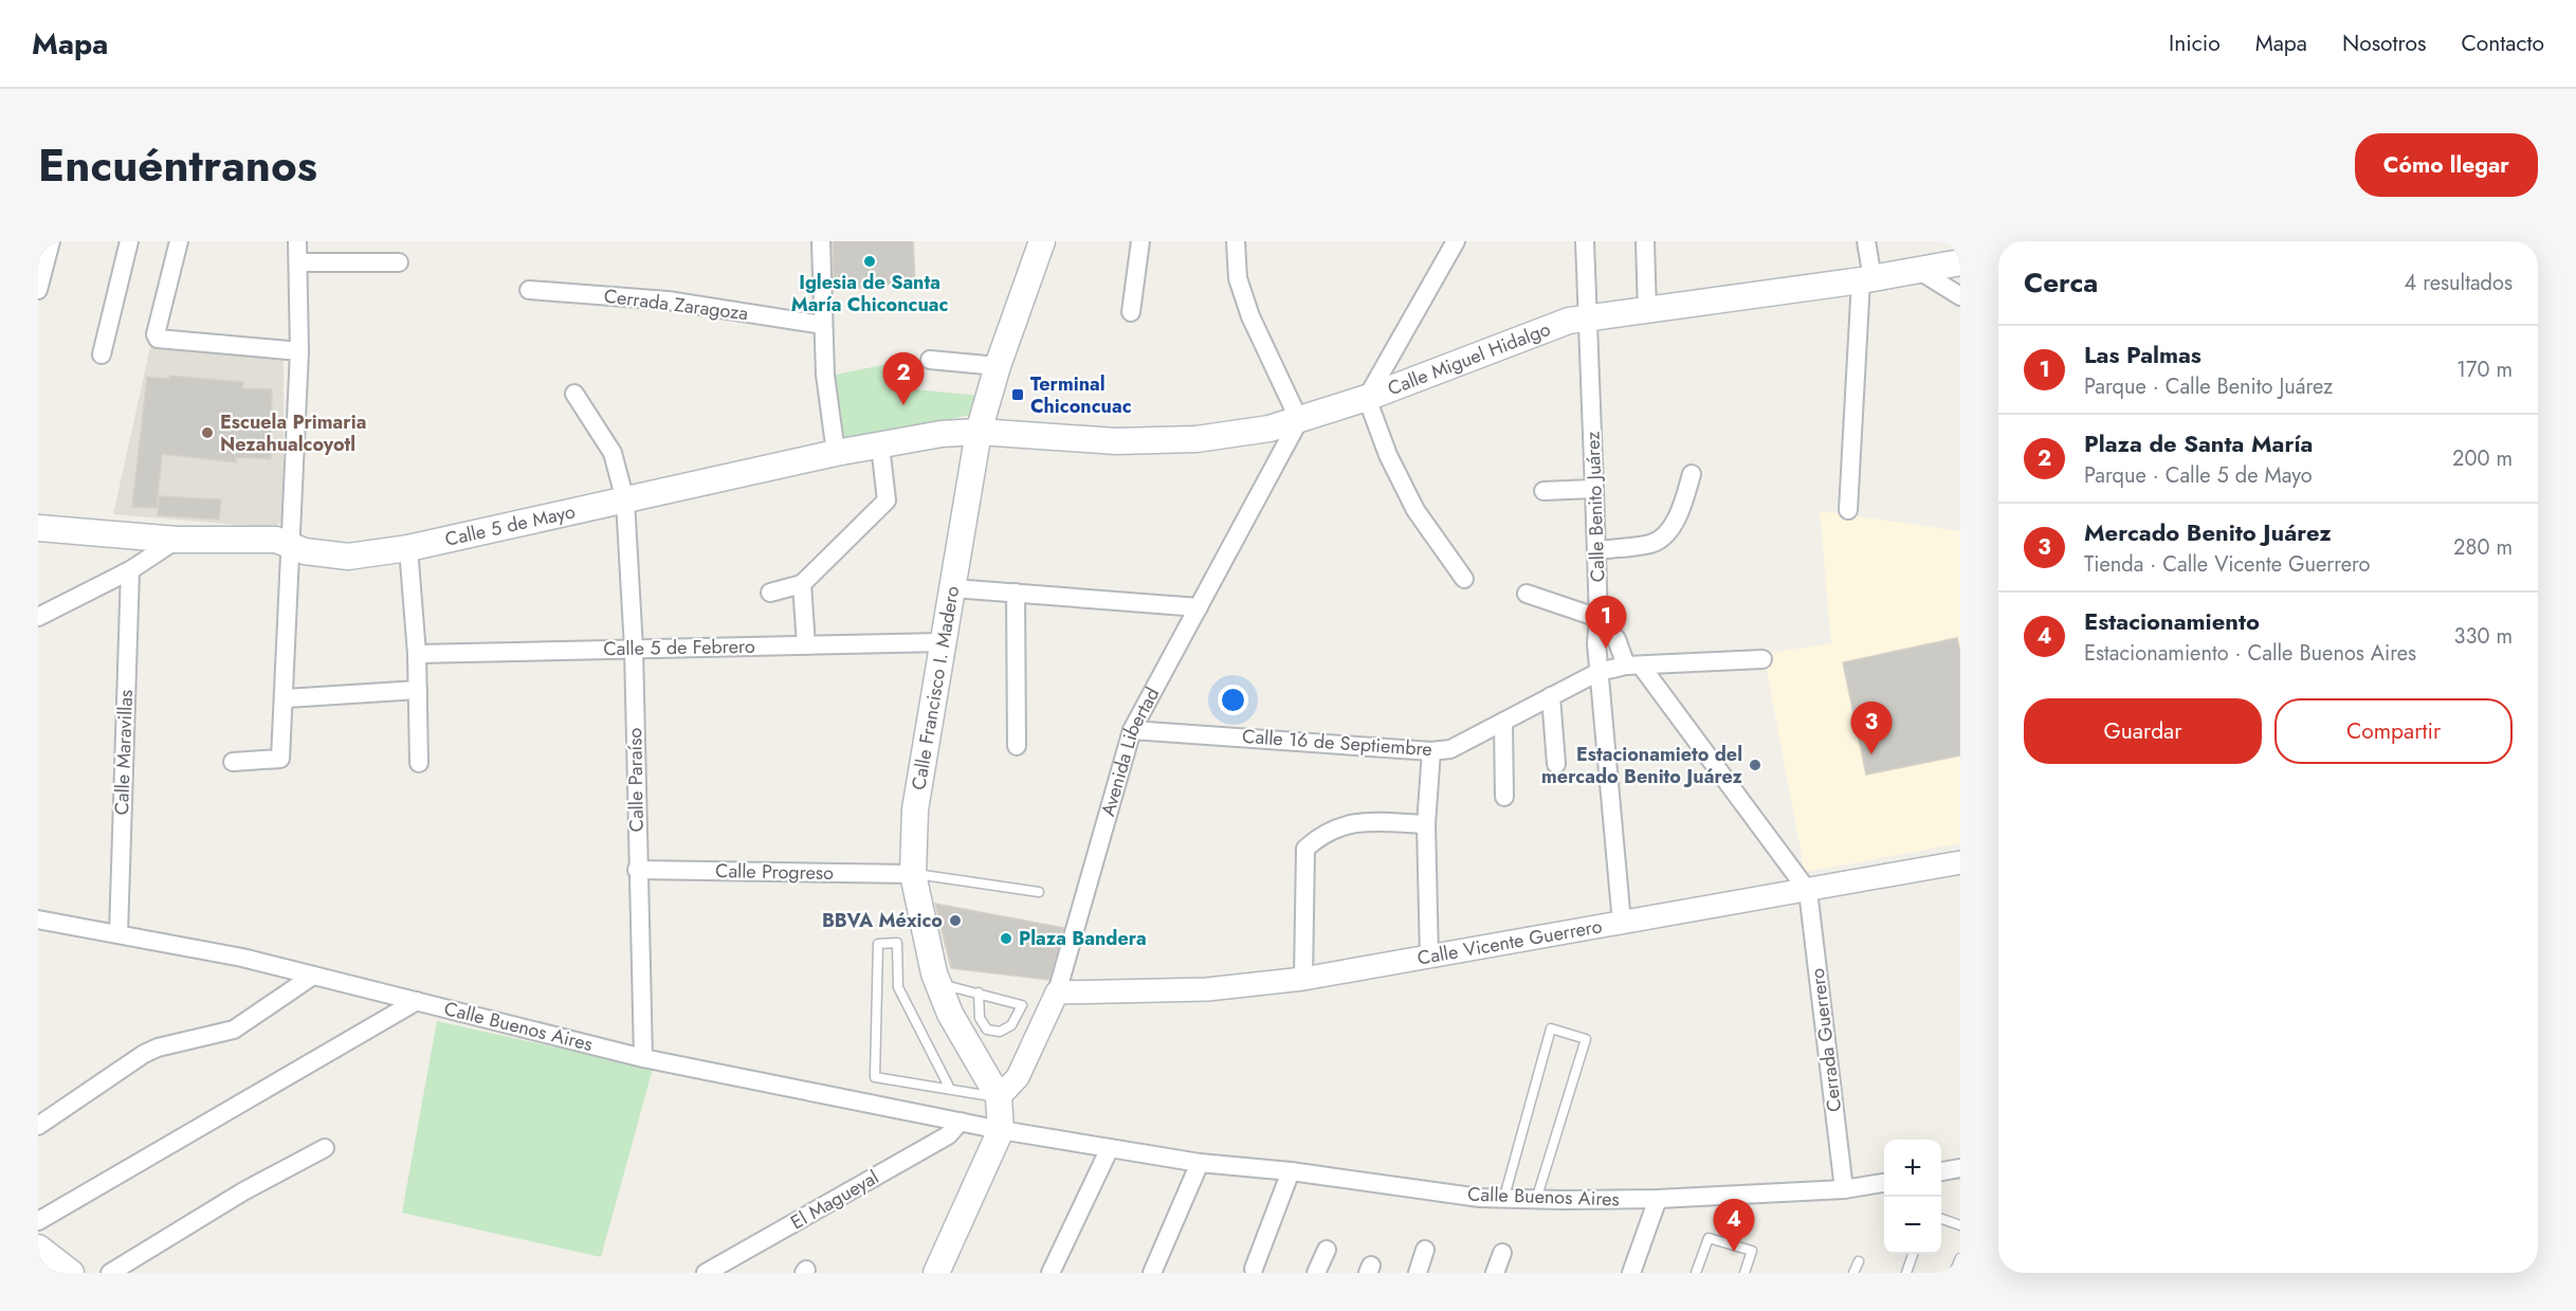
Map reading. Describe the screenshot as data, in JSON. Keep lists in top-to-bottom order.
{
  "streets": {
    "main road": ["Calle Miguel Hidalgo", "Calle 5 de Mayo", "Calle Francisco I. Madero"],
    "street": [
      "Cerrada Zaragoza",
      "Calle Benito Juárez",
      "Calle 5 de Febrero",
      "Calle 16 de Septiembre",
      "Calle Maravillas",
      "Avenida Libertad",
      "Calle Paraíso",
      "Calle Progreso",
      "Calle Vicente Guerrero",
      "Calle Buenos Aires",
      "Cerrada Guerrero",
      "El Magueyal"
    ]
  },
  "crossings": [
    ["Calle Miguel Hidalgo", "Calle Benito Juárez"],
    ["Calle Miguel Hidalgo", "Calle 5 de Mayo"],
    ["Calle Miguel Hidalgo", "Calle Francisco I. Madero"],
    ["Calle Miguel Hidalgo", "Avenida Libertad"],
    ["Calle Benito Juárez", "Calle 16 de Septiembre"],
    ["Calle Benito Juárez", "Calle Vicente Guerrero"],
    ["Calle 5 de Mayo", "Calle Francisco I. Madero"],
    ["Calle 5 de Mayo", "Calle Paraíso"],
    ["Calle 5 de Febrero", "Calle Francisco I. Madero"],
    ["Calle 5 de Febrero", "Calle Paraíso"],
    ["Calle Francisco I. Madero", "Avenida Libertad"],
    ["Calle Francisco I. Madero", "Calle Progreso"],
    ["Calle Francisco I. Madero", "Calle Buenos Aires"],
    ["Calle 16 de Septiembre", "Avenida Libertad"],
    ["Calle Maravillas", "Calle Buenos Aires"],
    ["Avenida Libertad", "Calle Vicente Guerrero"],
    ["Calle Paraíso", "Calle Progreso"],
    ["Calle Paraíso", "Calle Buenos Aires"],
    ["Calle Vicente Guerrero", "Cerrada Guerrero"],
    ["Calle Buenos Aires", "Cerrada Guerrero"],
    ["Calle Buenos Aires", "El Magueyal"]
  ],
  "places": {
    "other": [
      "Iglesia de Santa María Chiconcuac",
      "Escuela Primaria Nezahualcoyotl",
      "Estacionamieto del mercado Benito Juárez",
      "BBVA México",
      "Plaza Bandera"
    ],
    "transit": ["Terminal Chiconcuac"]
  },
  "page": {
    "header": "Mapa",
    "nav": [
      "Inicio",
      "Mapa",
      "Nosotros",
      "Contacto"
    ],
    "title": "Encuéntranos",
    "buttons": [
      "Cómo llegar",
      ["Guardar", "Compartir"]
    ],
    "heading": ["Cerca", "4 resultados"],
    "list": [
      {
        "mark": "1",
        "name": "Las Palmas",
        "note": "Parque · Calle Benito Juárez",
        "value": "170 m"
      },
      {
        "mark": "2",
        "name": "Plaza de Santa María",
        "note": "Parque · Calle 5 de Mayo",
        "value": "200 m"
      },
      {
        "mark": "3",
        "name": "Mercado Benito Juárez",
        "note": "Tienda · Calle Vicente Guerrero",
        "value": "280 m"
      },
      {
        "mark": "4",
        "name": "Estacionamiento",
        "note": "Estacionamiento · Calle Buenos Aires",
        "value": "330 m"
      }
    ],
    "pins": [
      "2",
      "1",
      "3",
      "4"
    ],
    "map_buttons": ["+", "−"]
  }
}
